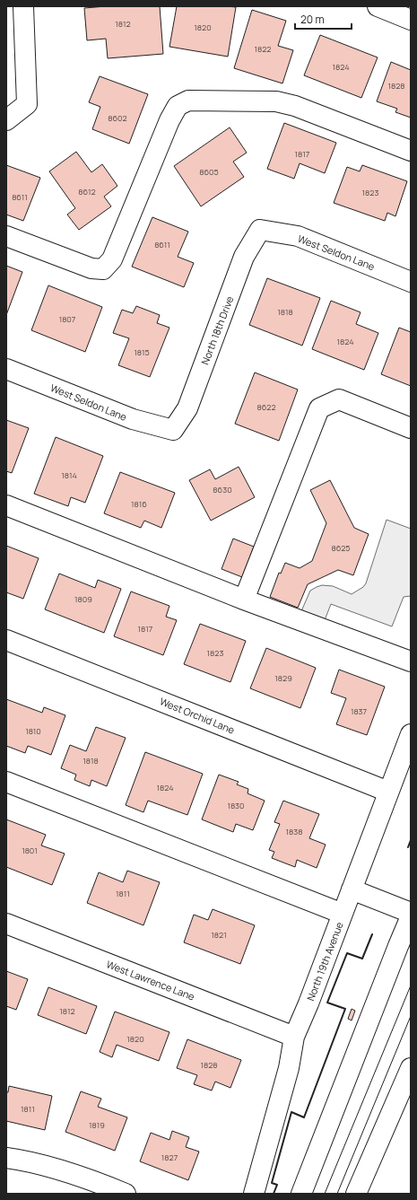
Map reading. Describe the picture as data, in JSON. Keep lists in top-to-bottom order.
{
  "streets": {
    "street": [
      "West Seldon Lane",
      "North 18th Drive",
      "West Orchid Lane",
      "North 19th Avenue",
      "West Lawrence Lane"
    ]
  },
  "crossings": [
    ["West Seldon Lane", "North 18th Drive"],
    ["West Orchid Lane", "North 19th Avenue"],
    ["North 19th Avenue", "West Lawrence Lane"]
  ],
  "house_numbers": [
    "1812",
    "1820",
    "1822",
    "1824",
    "1828",
    "8602",
    "1817",
    "8605",
    "8612",
    "1823",
    "8611",
    "8611",
    "1818",
    "1807",
    "1824",
    "1815",
    "8622",
    "1814",
    "8630",
    "1816",
    "8625",
    "1809",
    "1817",
    "1823",
    "1829",
    "1837",
    "1810",
    "1818",
    "1824",
    "1830",
    "1838",
    "1801",
    "1811",
    "1821",
    "1812",
    "1820",
    "1828",
    "1811",
    "1819",
    "1827"
  ],
  "scale_bar": "20 m"
}
